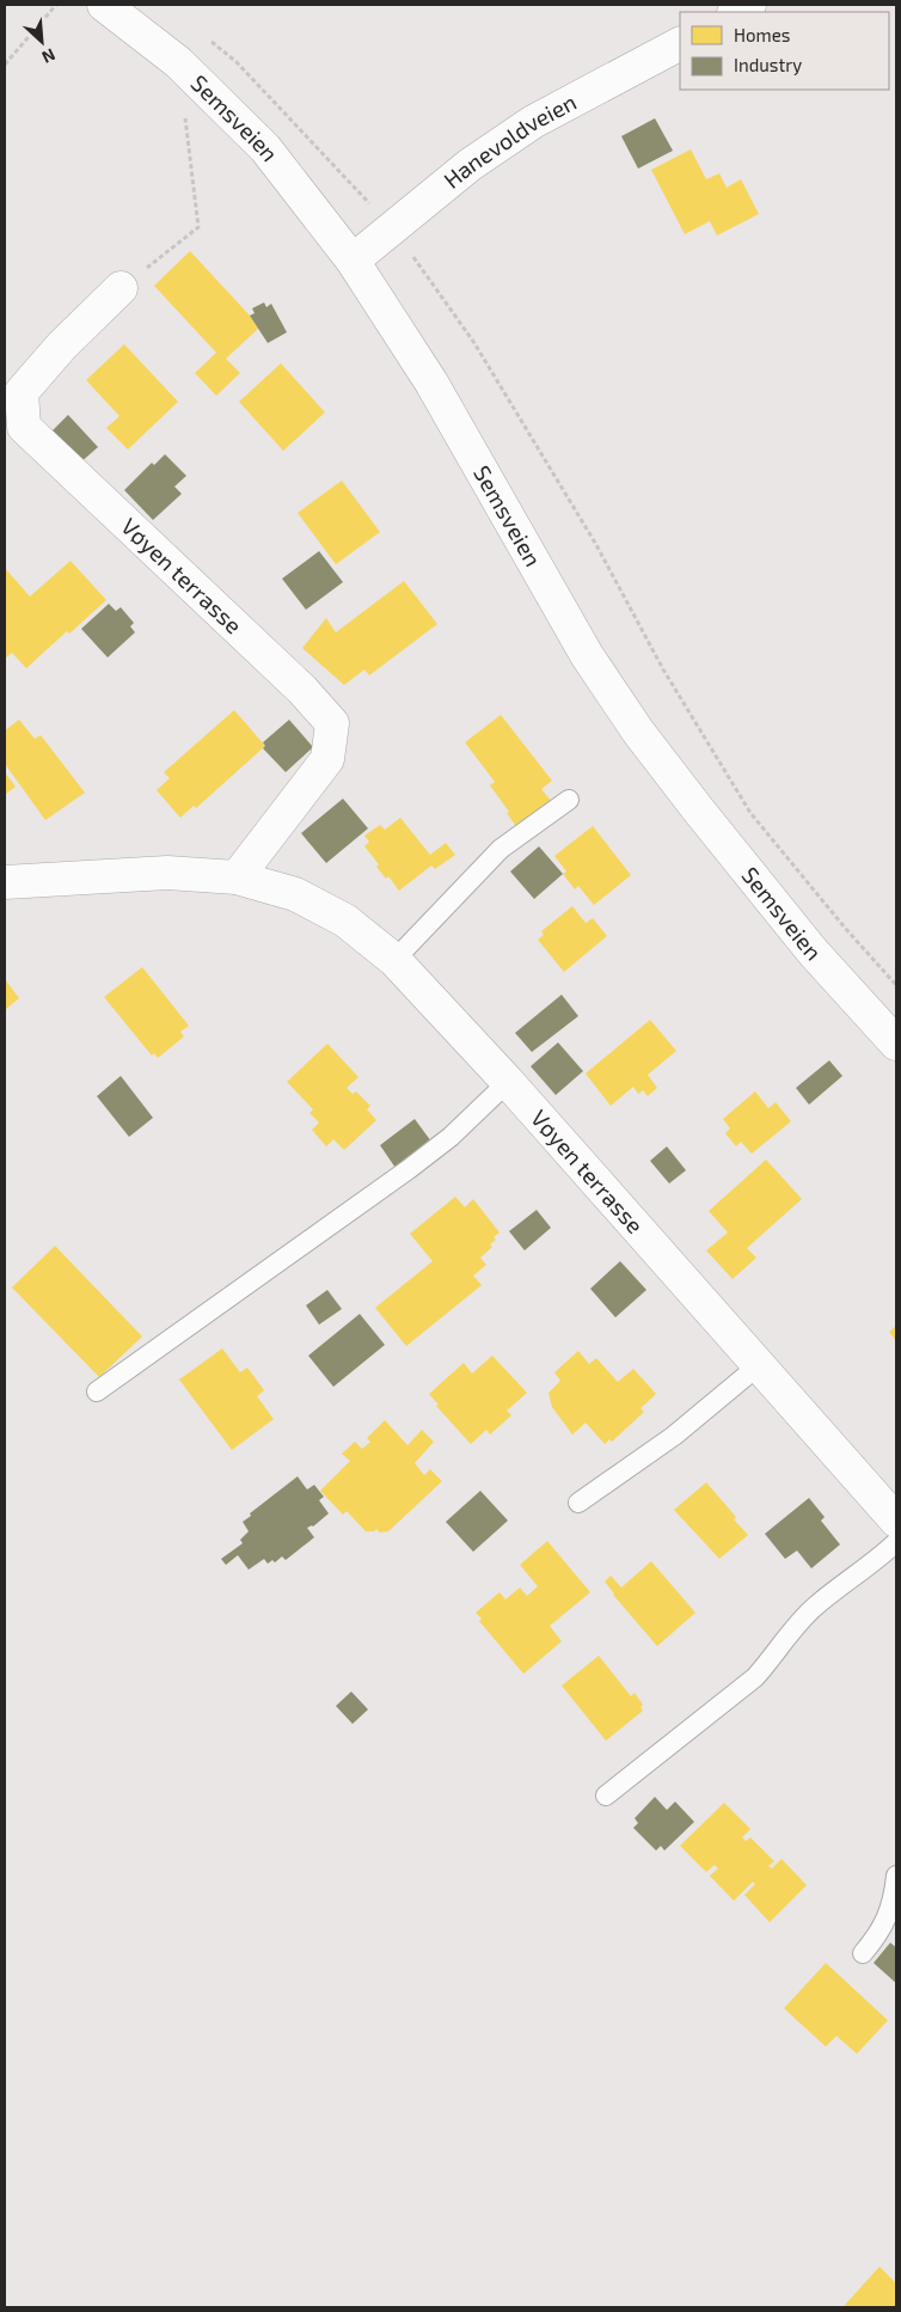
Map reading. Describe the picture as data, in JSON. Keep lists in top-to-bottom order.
{
  "streets": {
    "street": ["Semsveien", "Hanevoldveien", "Vøyen terrasse"]
  },
  "crossings": [
    ["Semsveien", "Hanevoldveien"]
  ],
  "legend": ["Homes", "Industry"],
  "north": "bottom right"
}
